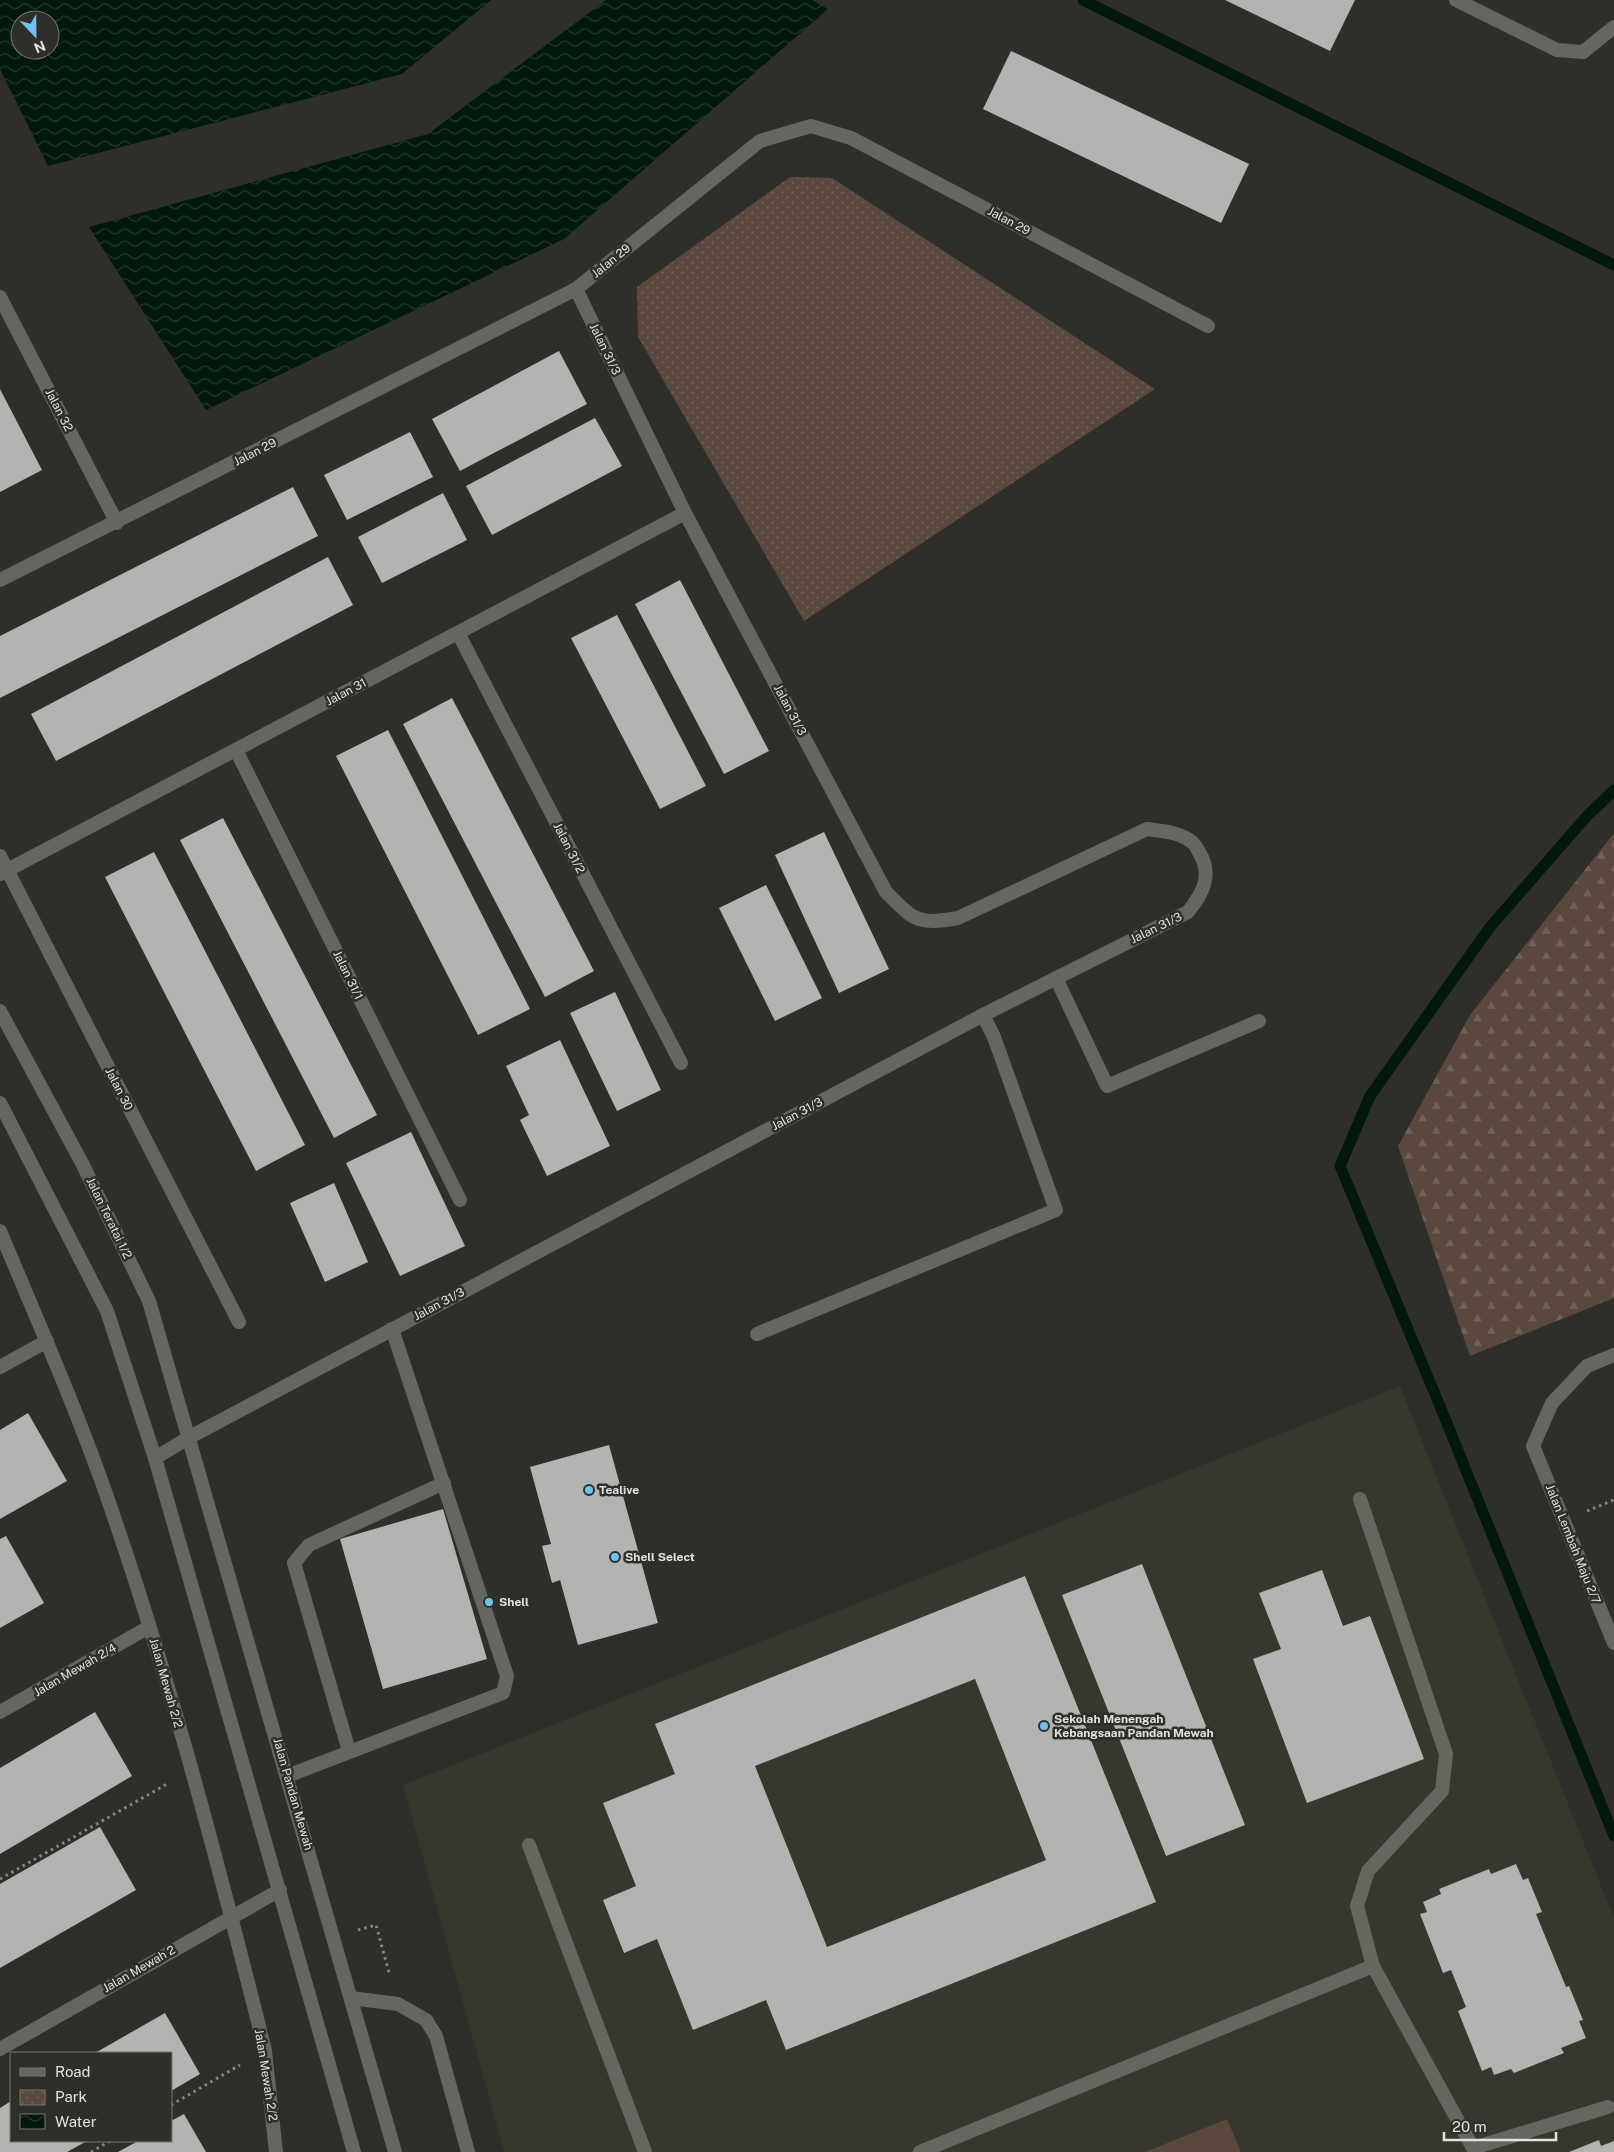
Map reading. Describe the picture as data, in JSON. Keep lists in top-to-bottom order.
{
  "streets": {
    "street": [
      "Jalan 29",
      "Jalan 31/3",
      "Jalan 32",
      "Jalan 31",
      "Jalan 31/2",
      "Jalan 31/1",
      "Jalan 30",
      "Jalan Teratai 1/2",
      "Jalan Lembah Maju 2/7",
      "Jalan Mewah 2/4",
      "Jalan Mewah 2/2",
      "Jalan Pandan Mewah",
      "Jalan Mewah 2"
    ]
  },
  "crossings": [
    ["Jalan 29", "Jalan 31/3"],
    ["Jalan 29", "Jalan 32"],
    ["Jalan 31/3", "Jalan 31"],
    ["Jalan 31/3", "Jalan Teratai 1/2"],
    ["Jalan 31/3", "Jalan Pandan Mewah"],
    ["Jalan 31", "Jalan 31/2"],
    ["Jalan 31", "Jalan 31/1"],
    ["Jalan 31", "Jalan 30"],
    ["Jalan Teratai 1/2", "Jalan Pandan Mewah"],
    ["Jalan Mewah 2/4", "Jalan Mewah 2/2"],
    ["Jalan Mewah 2/2", "Jalan Mewah 2"]
  ],
  "places": [
    "Tealive",
    "Shell Select",
    "Shell",
    "Sekolah Menengah Kebangsaan Pandan Mewah"
  ],
  "legend": ["Road", "Park", "Water"],
  "scale_bar": "20 m",
  "north": "bottom"
}
